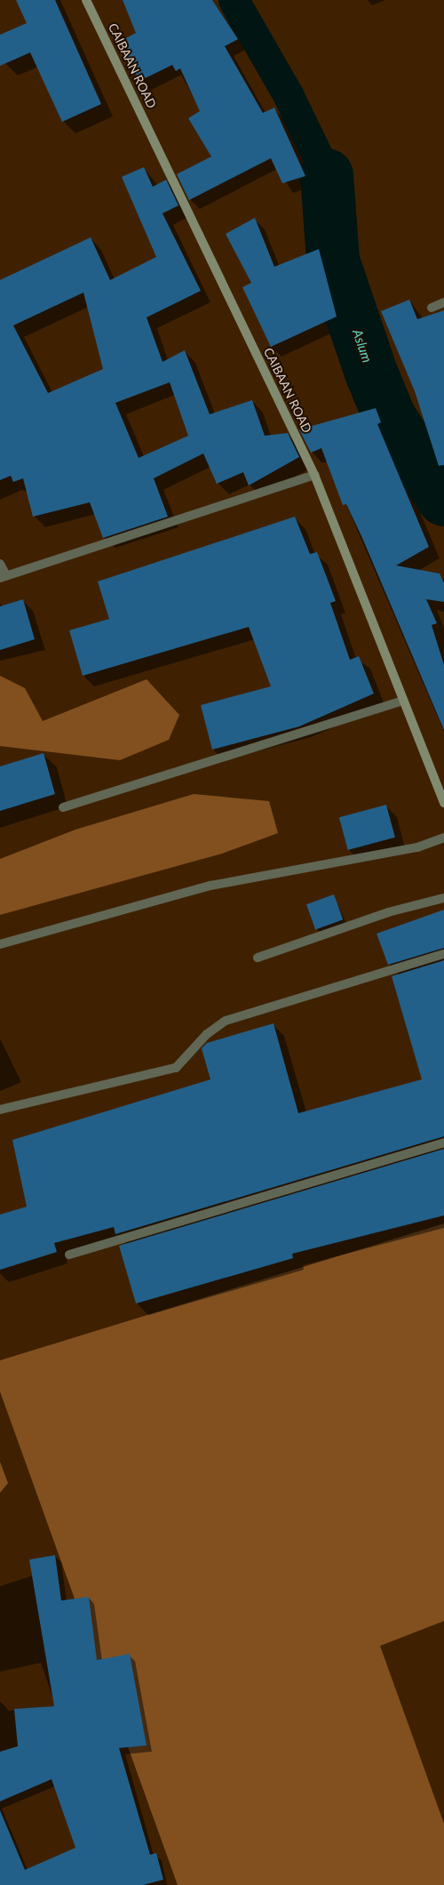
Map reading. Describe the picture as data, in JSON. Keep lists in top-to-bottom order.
{
  "streets": {
    "street": ["CAIBAAN ROAD"]
  },
  "water": ["Aslum"]
}
